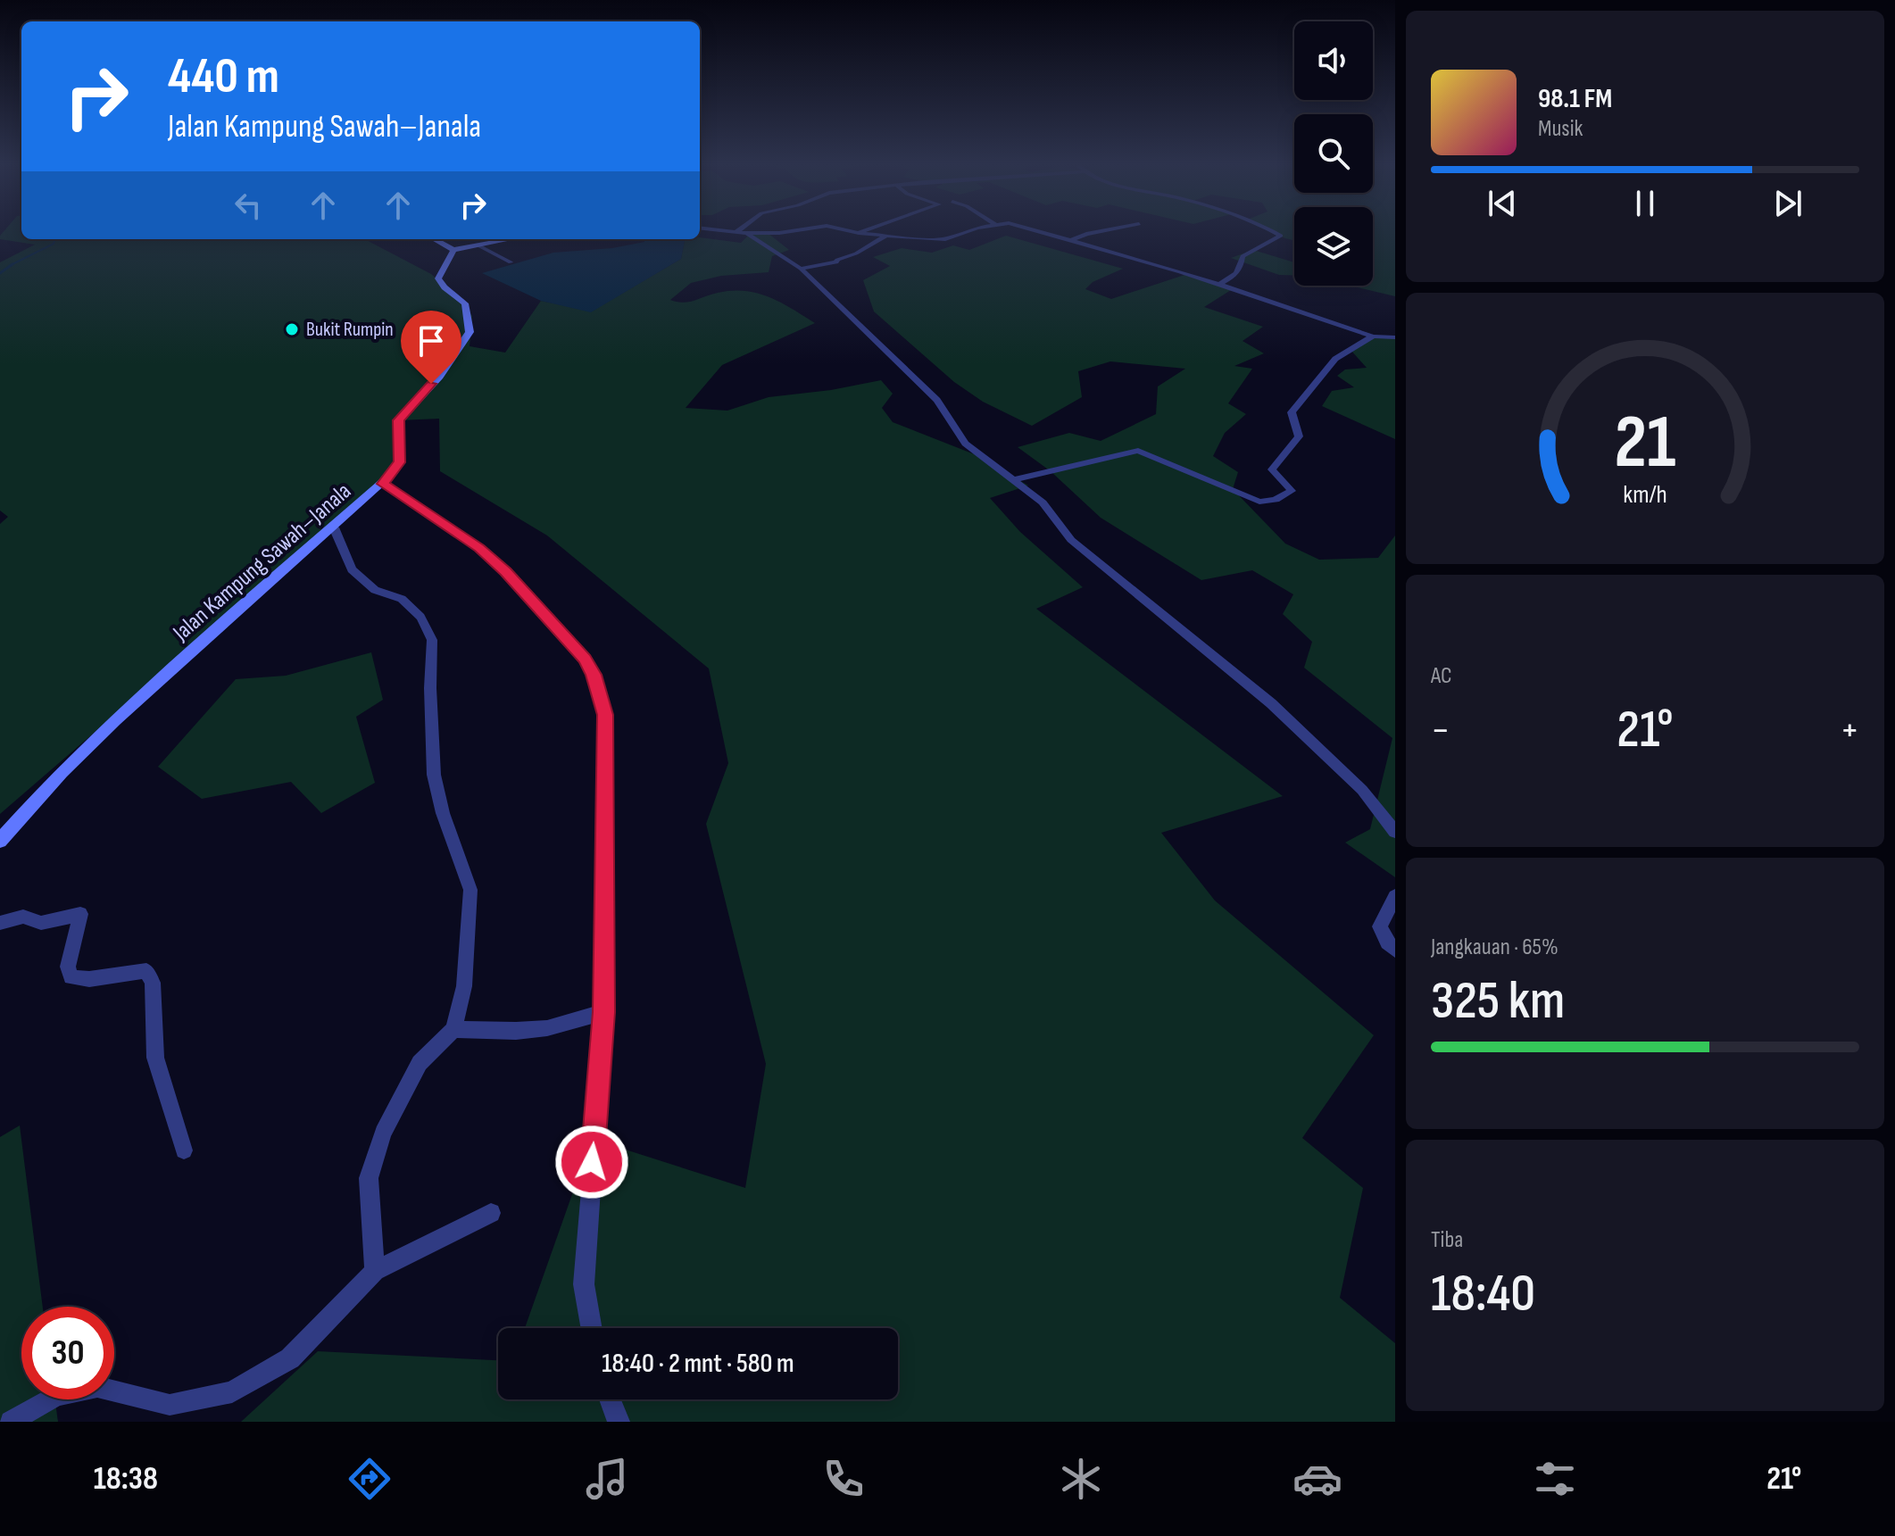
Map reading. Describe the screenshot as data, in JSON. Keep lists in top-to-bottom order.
{
  "streets": {
    "main road": ["Jalan Kampung Sawah–Janala"]
  },
  "places": ["Bukit Rumpin"],
  "page": {
    "turn": ["440 m", "Jalan Kampung Sawah–Janala"],
    "song": ["98.1 FM", "Musik"],
    "tile": [
      "AC",
      ["Jangkauan · 65%", "325 km"],
      ["Tiba", "18:40"]
    ],
    "heat": ["−", "21°", "+"],
    "limit": "30",
    "trip": "18:40 · 2 mnt · 580 m",
    "tabs": ["18:38", "21°"],
    "gauge": ["21", "km/h"]
  }
}
